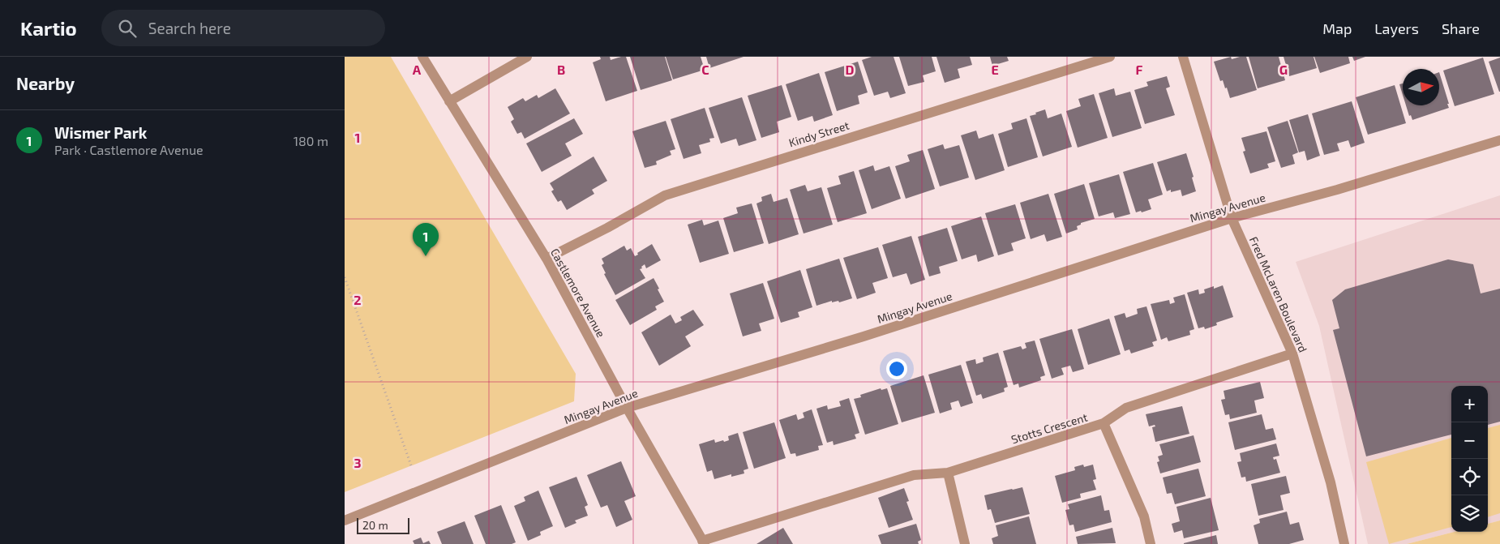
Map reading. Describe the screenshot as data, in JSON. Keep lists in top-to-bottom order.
{
  "streets": {
    "street": [
      "Kindy Street",
      "Mingay Avenue",
      "Castlemore Avenue",
      "Fred McLaren Boulevard",
      "Stotts Crescent"
    ]
  },
  "crossings": [
    ["Kindy Street", "Castlemore Avenue"],
    ["Mingay Avenue", "Castlemore Avenue"],
    ["Mingay Avenue", "Fred McLaren Boulevard"],
    ["Castlemore Avenue", "Stotts Crescent"]
  ],
  "scale_bar": "20 m",
  "north": "right",
  "page": {
    "header": "Kartio",
    "search": "Search here",
    "nav": ["Map", "Layers", "Share"],
    "heading": "Nearby",
    "list": [
      {
        "mark": "1",
        "name": "Wismer Park",
        "note": "Park · Castlemore Avenue",
        "value": "180 m"
      }
    ],
    "pins": "1",
    "map_buttons": ["+", "−"],
    "scale": "20 m"
  },
  "grid": {
    "columns": [
      "A",
      "B",
      "C",
      "D",
      "E",
      "F",
      "G"
    ],
    "rows": ["1", "2", "3"]
  }
}
